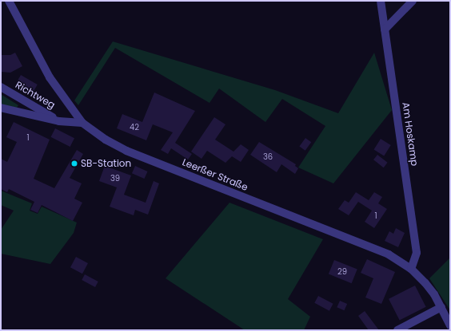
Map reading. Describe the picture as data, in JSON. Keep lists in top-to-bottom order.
{
  "streets": {
    "street": ["Richtweg", "Am Hoskamp", "Leerßer Straße"]
  },
  "crossings": [
    ["Am Hoskamp", "Leerßer Straße"]
  ],
  "places": ["SB-Station"],
  "house_numbers": [
    "42",
    "1",
    "36",
    "39",
    "1",
    "29"
  ]
}
